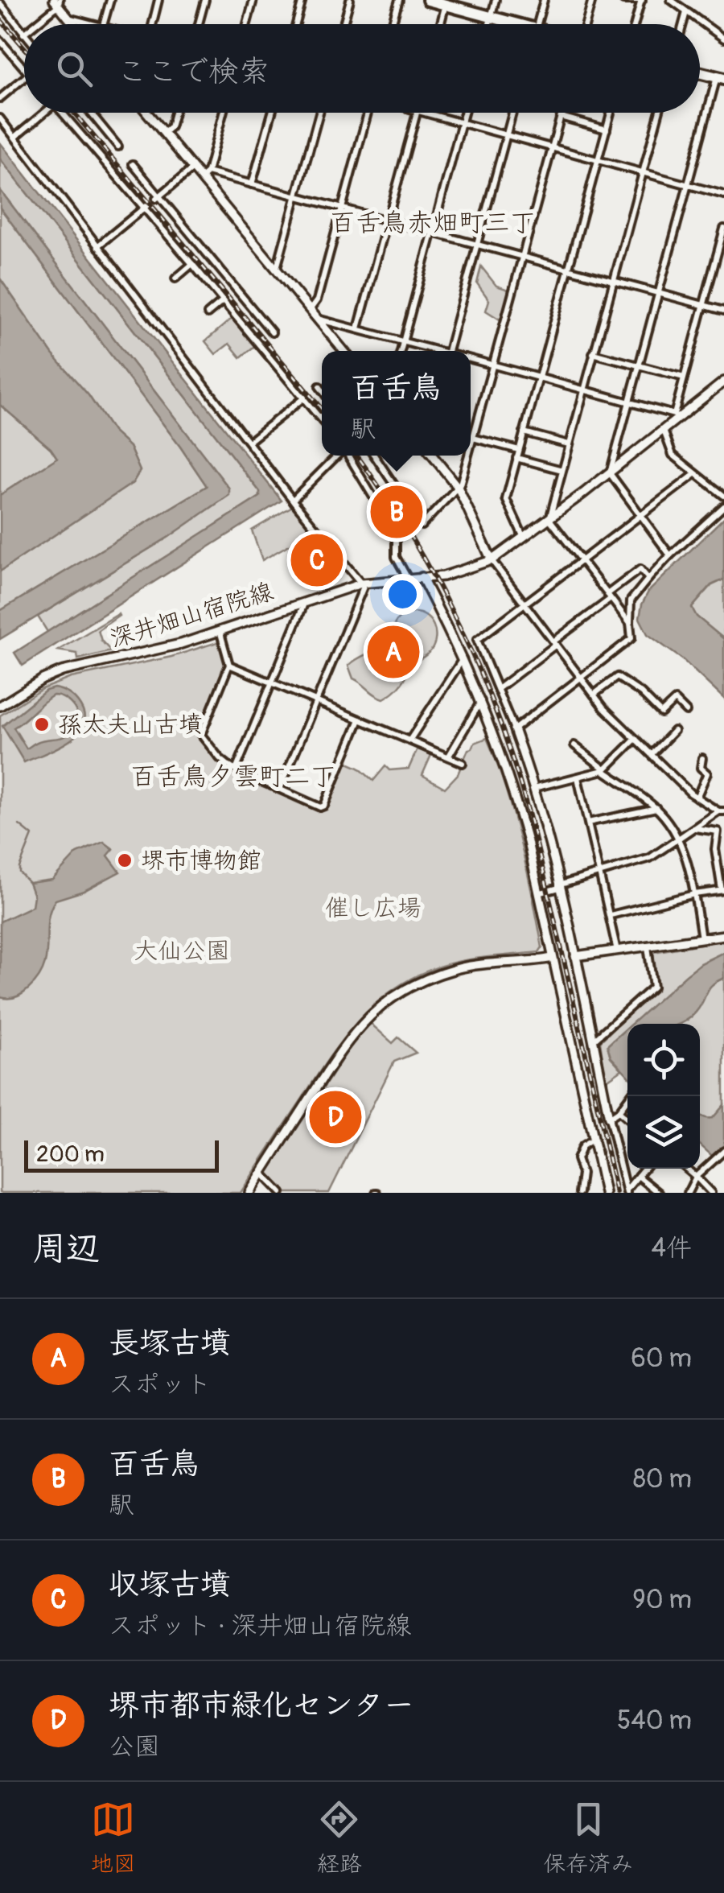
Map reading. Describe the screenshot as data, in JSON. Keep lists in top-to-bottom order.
{
  "streets": {
    "street": ["深井畑山宿院線"]
  },
  "districts": ["百舌鳥赤畑町三丁", "百舌鳥夕雲町二丁"],
  "parks": ["催し広場", "大仙公園"],
  "places": ["孫太夫山古墳", "堺市博物館"],
  "scale_bar": "200 m",
  "page": {
    "search": "ここで検索",
    "popup": ["百舌鳥", "駅"],
    "pins": [
      "B",
      "C",
      "A",
      "D"
    ],
    "scale": "200 m",
    "heading": ["周辺", "4件"],
    "list": [
      {
        "mark": "A",
        "name": "長塚古墳",
        "note": "スポット",
        "value": "60 m"
      },
      {
        "mark": "B",
        "name": "百舌鳥",
        "note": "駅",
        "value": "80 m"
      },
      {
        "mark": "C",
        "name": "収塚古墳",
        "note": "スポット · 深井畑山宿院線",
        "value": "90 m"
      },
      {
        "mark": "D",
        "name": "堺市都市緑化センター",
        "note": "公園",
        "value": "540 m"
      }
    ],
    "nav": ["地図", "経路", "保存済み"]
  }
}
